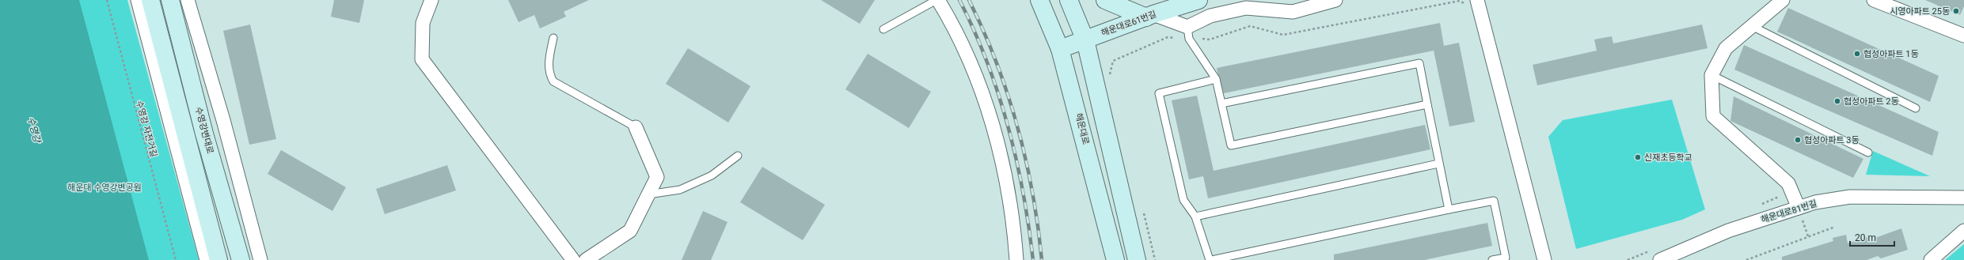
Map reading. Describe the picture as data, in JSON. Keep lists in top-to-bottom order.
{
  "streets": {
    "main road": ["해운대로61번길", "해운대로", "수영강변대로"],
    "street": ["해운대로81번길"],
    "path": ["수영강 자전거길"]
  },
  "crossings": [
    ["해운대로61번길", "해운대로"]
  ],
  "water": ["수영강"],
  "parks": ["해운대 수영강변공원"],
  "places": [
    "시영아파트 25동",
    "협성아파트 1동",
    "협성아파트 2동",
    "협성아파트 3동",
    "신재초등학교"
  ],
  "scale_bar": "20 m"
}
